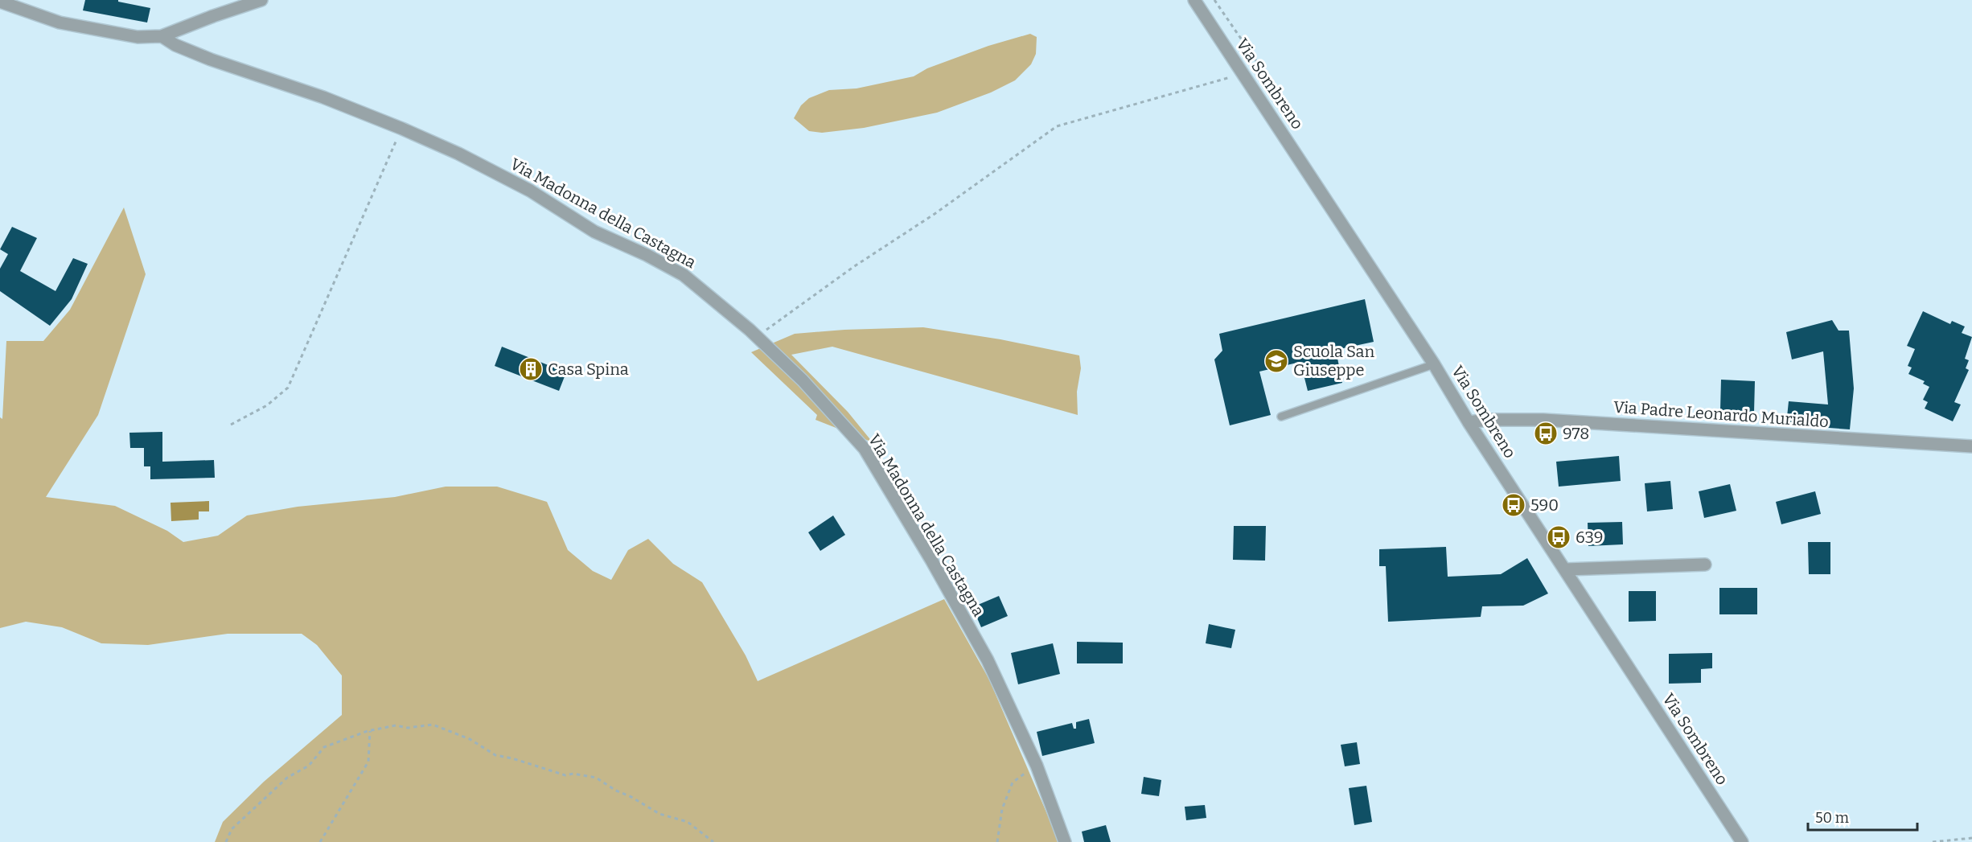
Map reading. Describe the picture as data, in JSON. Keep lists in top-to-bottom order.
{
  "streets": {
    "street": ["Via Sombreno", "Via Madonna della Castagna", "Via Padre Leonardo Murialdo"]
  },
  "crossings": [
    ["Via Sombreno", "Via Padre Leonardo Murialdo"]
  ],
  "places": {
    "school or university": ["Scuola San Giuseppe"],
    "building": ["Casa Spina"],
    "bus stop": ["978", "590", "639"]
  },
  "scale_bar": "50 m"
}
